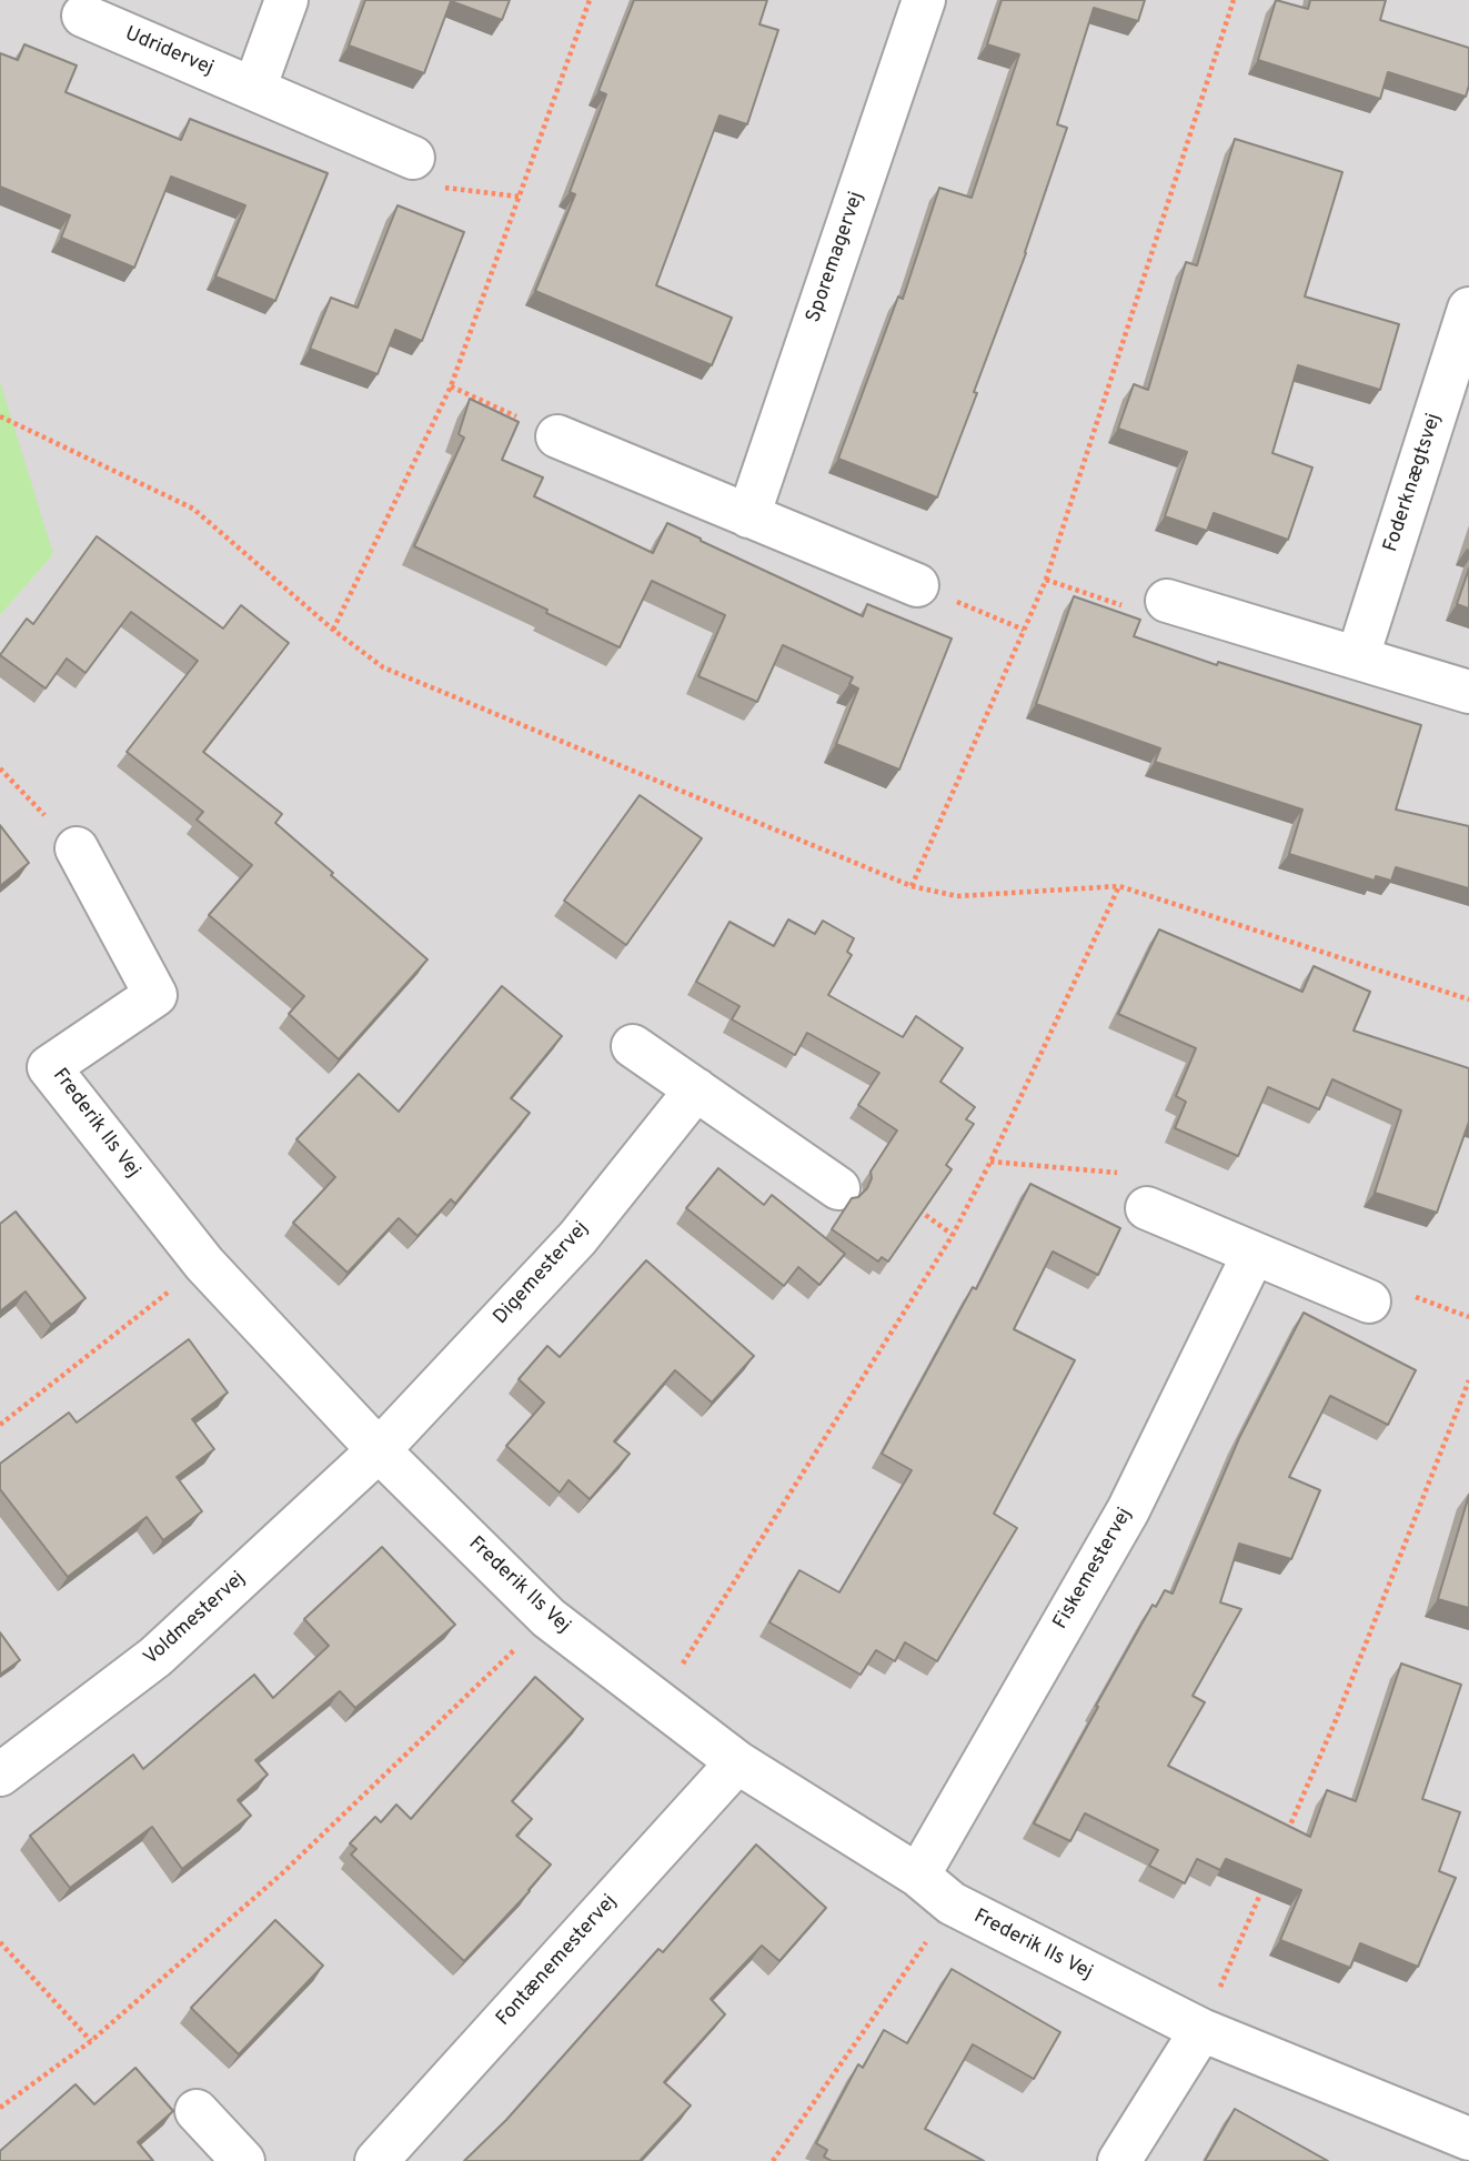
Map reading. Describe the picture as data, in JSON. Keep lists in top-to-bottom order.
{
  "streets": {
    "street": [
      "Udridervej",
      "Sporemagervej",
      "Foderknægtsvej",
      "Frederik IIs Vej",
      "Digemestervej",
      "Fiskemestervej",
      "Voldmestervej",
      "Fontænemestervej"
    ]
  },
  "crossings": [
    ["Frederik IIs Vej", "Digemestervej"],
    ["Frederik IIs Vej", "Fiskemestervej"],
    ["Frederik IIs Vej", "Voldmestervej"],
    ["Frederik IIs Vej", "Fontænemestervej"],
    ["Digemestervej", "Voldmestervej"]
  ]
}
